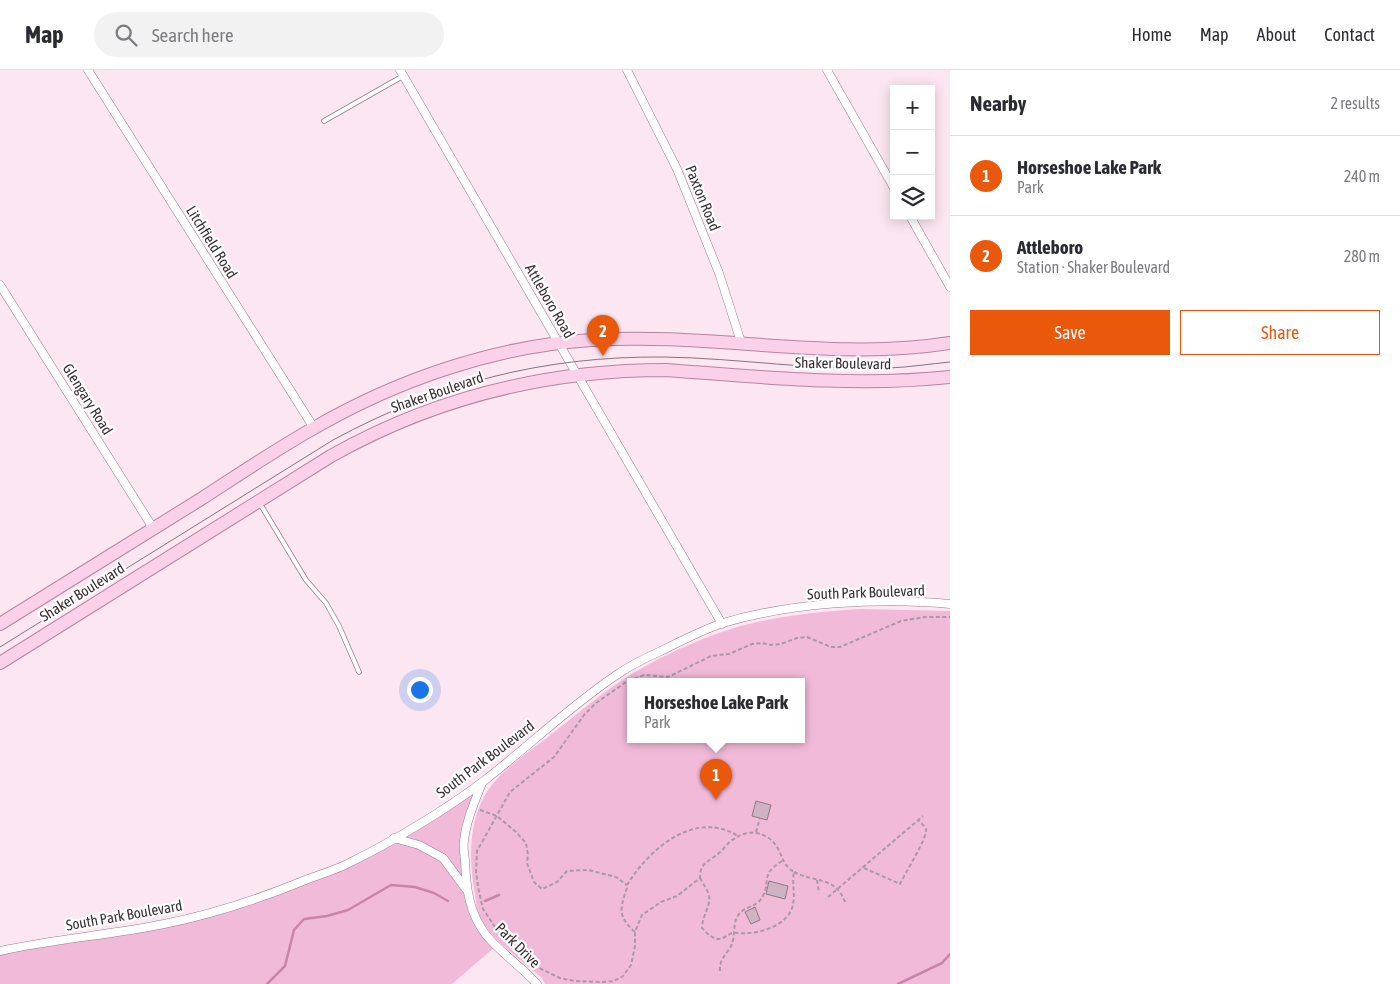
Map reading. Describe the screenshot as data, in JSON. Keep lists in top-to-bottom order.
{
  "streets": {
    "main road": ["Shaker Boulevard"],
    "street": [
      "Paxton Road",
      "Litchfield Road",
      "Attleboro Road",
      "Glengary Road",
      "South Park Boulevard",
      "Park Drive"
    ]
  },
  "crossings": [
    ["Paxton Road", "Shaker Boulevard"],
    ["Litchfield Road", "Shaker Boulevard"],
    ["Attleboro Road", "Shaker Boulevard"],
    ["Attleboro Road", "South Park Boulevard"],
    ["Shaker Boulevard", "Glengary Road"],
    ["South Park Boulevard", "Park Drive"]
  ],
  "page": {
    "header": "Map",
    "search": "Search here",
    "nav": [
      "Home",
      "Map",
      "About",
      "Contact"
    ],
    "heading": ["Nearby", "2 results"],
    "map_buttons": ["+", "−"],
    "list": [
      {
        "mark": "1",
        "name": "Horseshoe Lake Park",
        "note": "Park",
        "value": "240 m"
      },
      {
        "mark": "2",
        "name": "Attleboro",
        "note": "Station · Shaker Boulevard",
        "value": "280 m"
      }
    ],
    "buttons": ["Save", "Share"],
    "pins": ["2", "1"],
    "popup": ["Horseshoe Lake Park", "Park"]
  }
}
